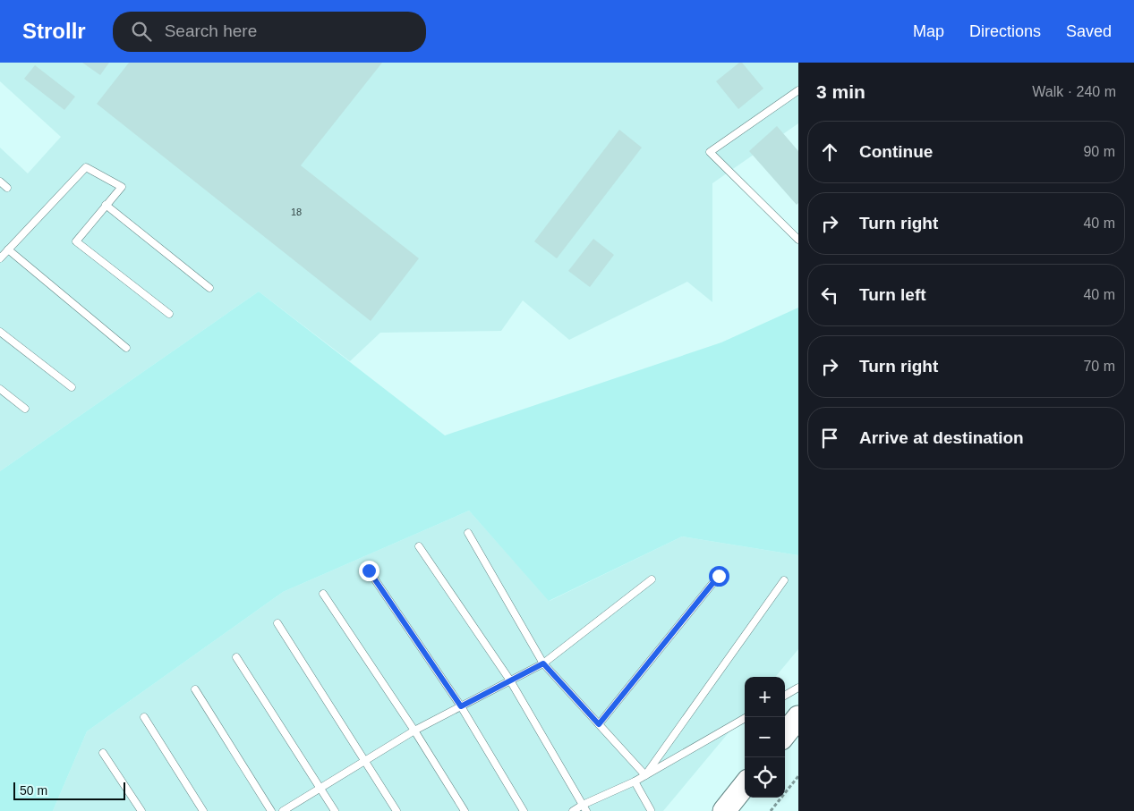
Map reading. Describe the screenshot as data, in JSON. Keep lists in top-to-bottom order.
{
  "house_numbers": ["18"],
  "scale_bar": "50 m",
  "page": {
    "header": "Strollr",
    "search": "Search here",
    "nav": ["Map", "Directions", "Saved"],
    "heading": ["3 min", "Walk · 240 m"],
    "list": [
      ["Continue", "90 m"],
      ["Turn right", "40 m"],
      ["Turn left", "40 m"],
      ["Turn right", "70 m"],
      "Arrive at destination"
    ],
    "map_buttons": ["+", "−"],
    "scale": "50 m"
  }
}
